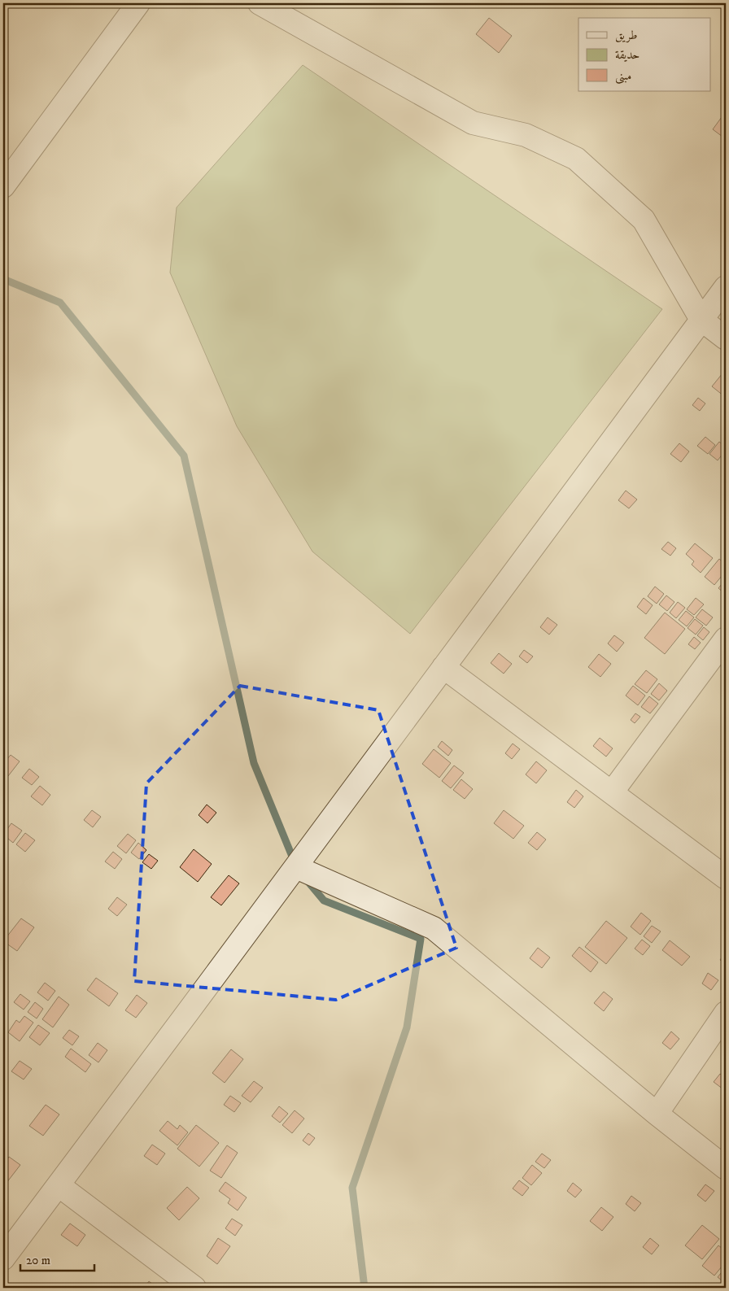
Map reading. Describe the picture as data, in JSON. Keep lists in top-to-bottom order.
{
  "legend": ["طريق", "حديقة", "مبنى"],
  "scale_bar": "20 m"
}
